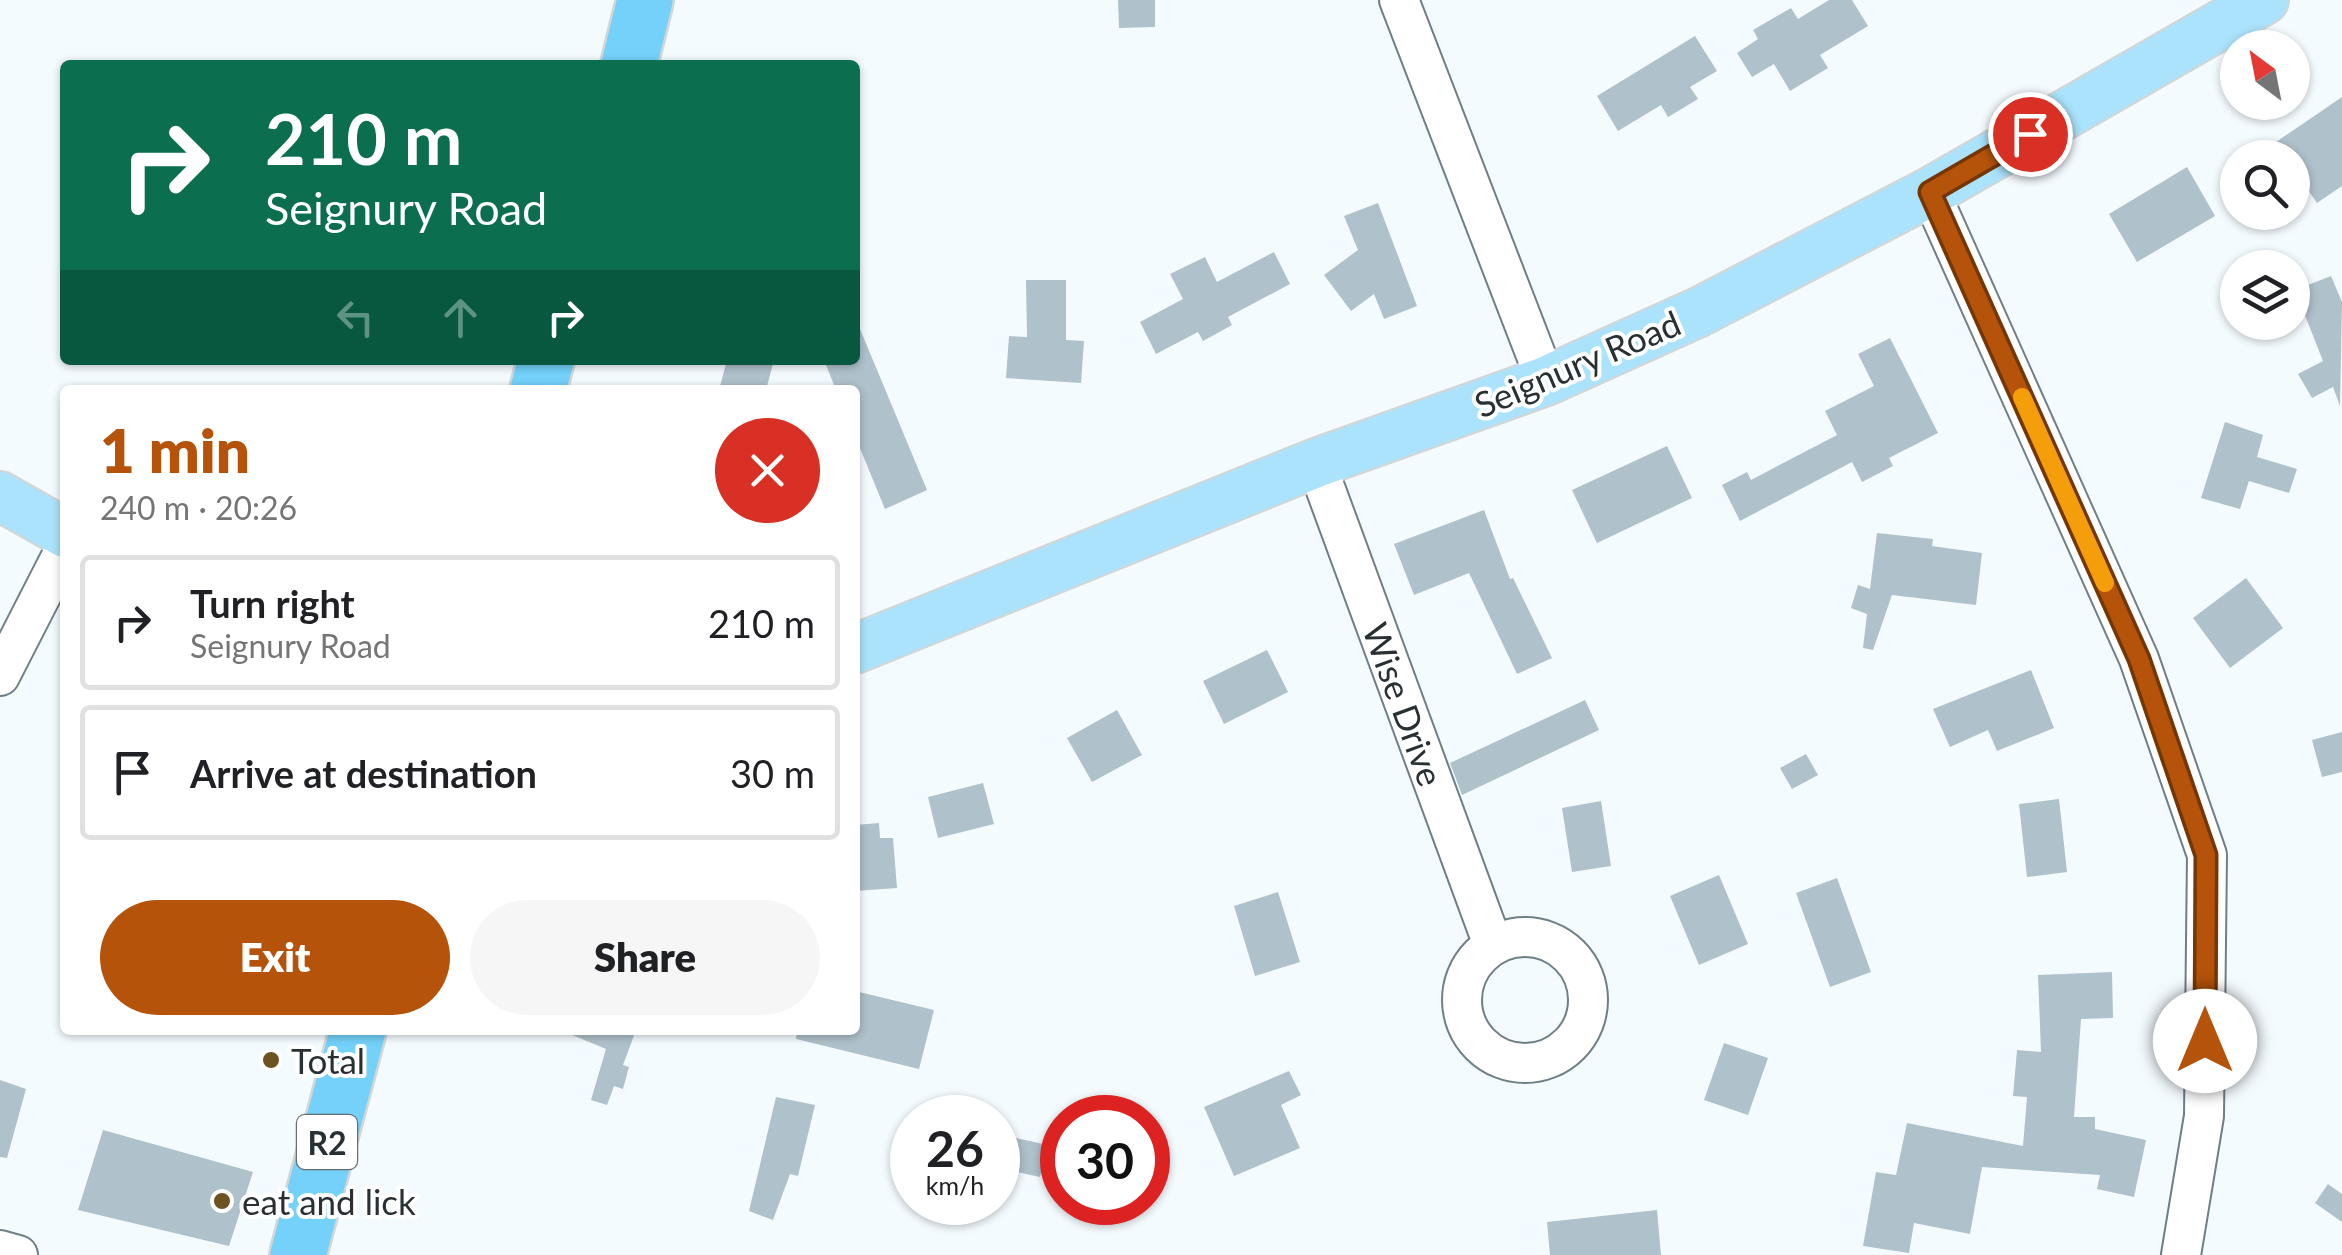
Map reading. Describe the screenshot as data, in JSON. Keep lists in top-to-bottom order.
{
  "streets": {
    "highway": ["R2"],
    "main road": ["Seignury Road"],
    "street": ["Wise Drive"]
  },
  "crossings": [
    ["Seignury Road", "Wise Drive"]
  ],
  "places": ["Total", "eat and lick"],
  "north": "top left",
  "page": {
    "turn": ["210 m", "Seignury Road"],
    "heading": ["1 min", "240 m · 20:26"],
    "list": [
      {
        "name": "Turn right",
        "note": "Seignury Road",
        "value": "210 m"
      },
      {
        "name": "Arrive at destination",
        "value": "30 m"
      }
    ],
    "buttons": ["Exit", "Share"],
    "speed": "26 km/h",
    "limit": "30"
  }
}
